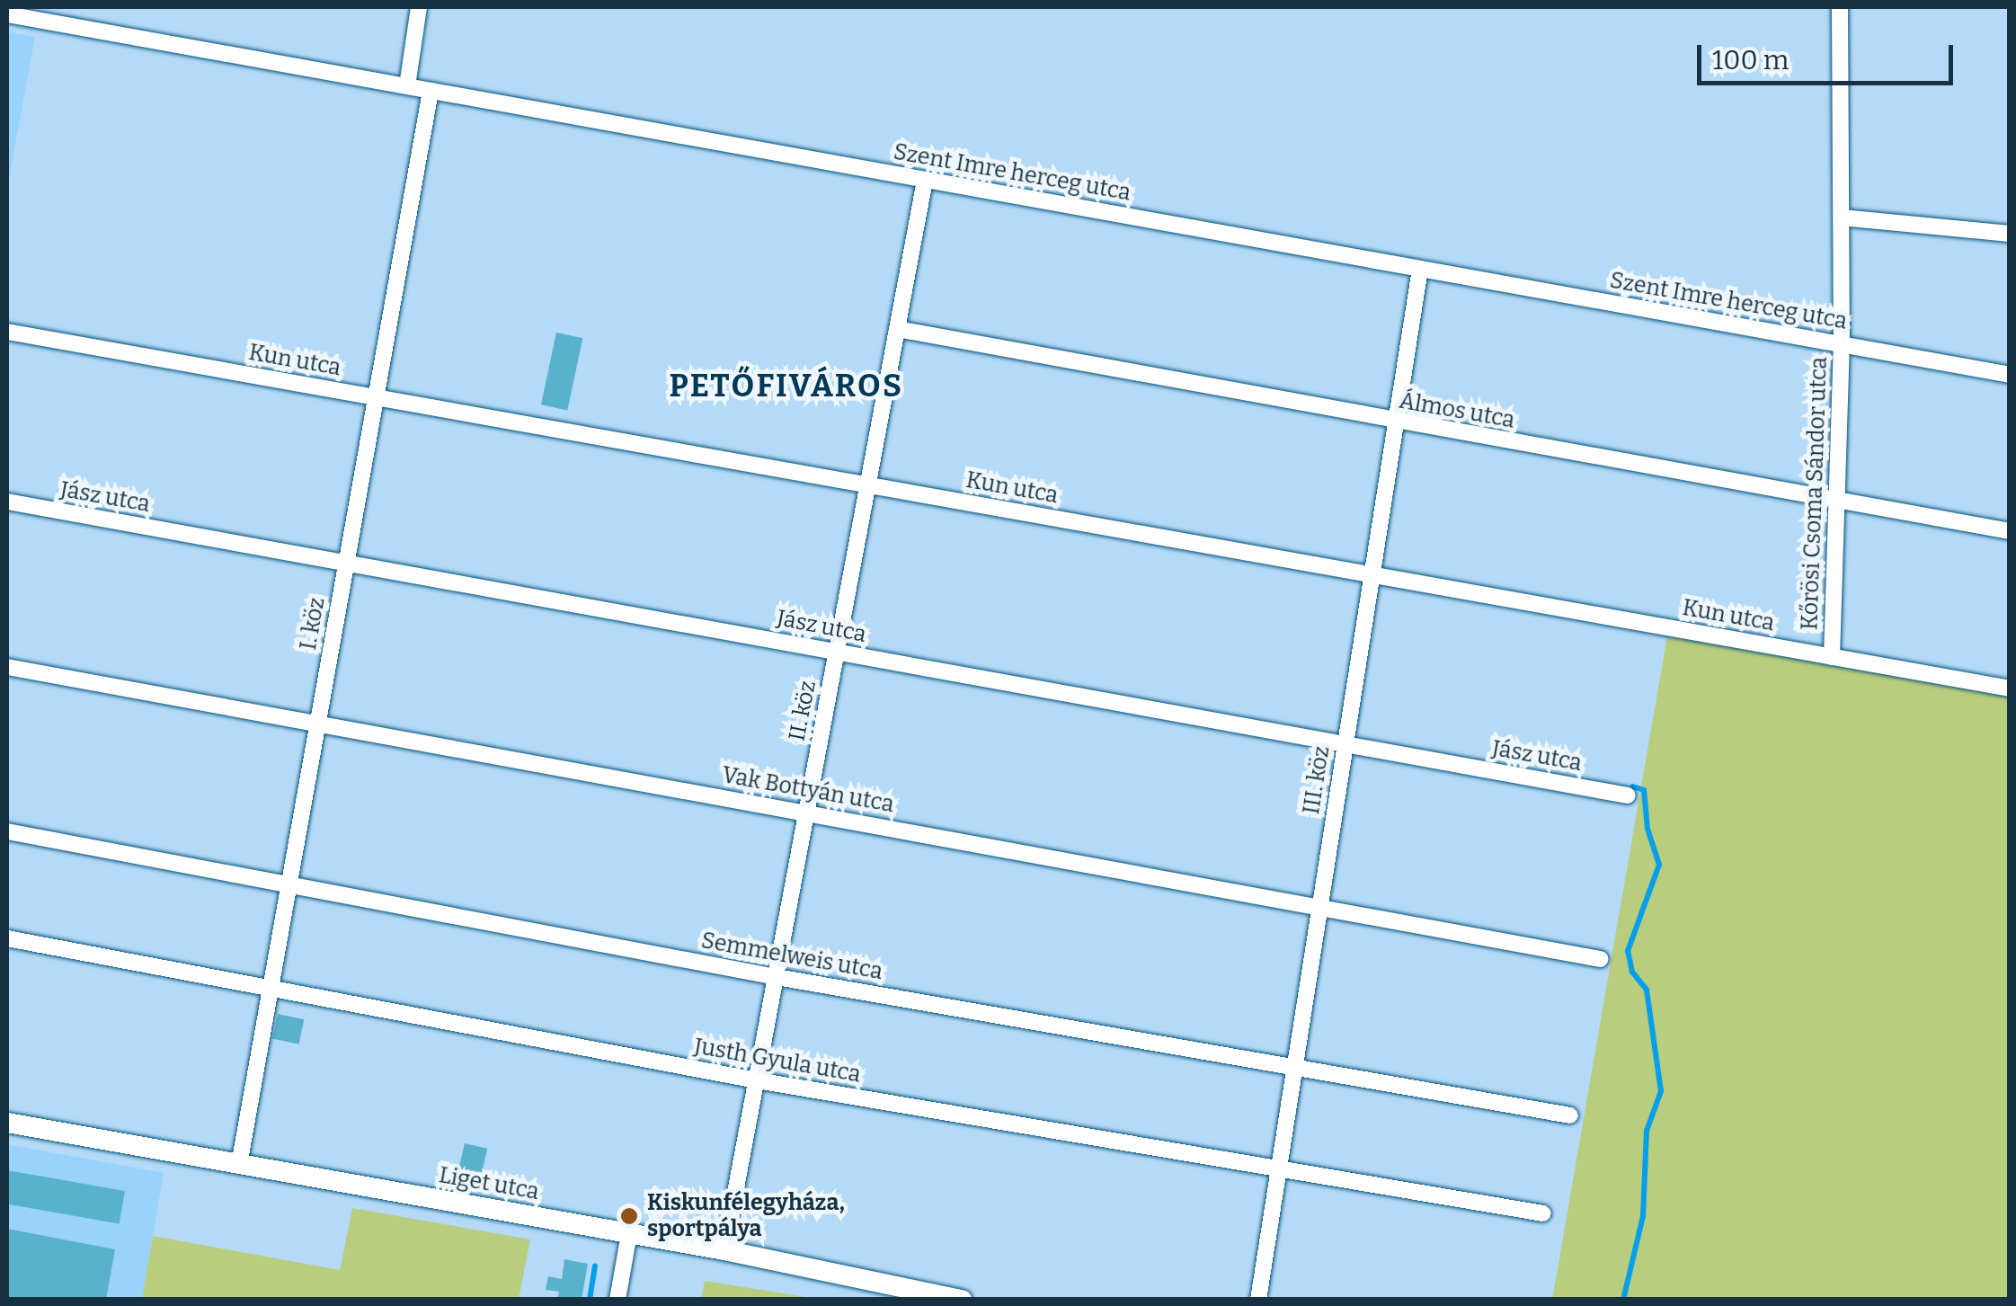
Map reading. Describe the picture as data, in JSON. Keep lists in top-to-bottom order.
{
  "streets": {
    "main road": ["Liget utca"],
    "street": [
      "Szent Imre herceg utca",
      "Kun utca",
      "Álmos utca",
      "Kőrösi Csoma Sándor utca",
      "Jász utca",
      "I. köz",
      "II. köz",
      "III. köz",
      "Vak Bottyán utca",
      "Semmelweis utca",
      "Justh Gyula utca"
    ]
  },
  "crossings": [
    ["Szent Imre herceg utca", "Kőrösi Csoma Sándor utca"],
    ["Szent Imre herceg utca", "I. köz"],
    ["Szent Imre herceg utca", "II. köz"],
    ["Szent Imre herceg utca", "III. köz"],
    ["Kun utca", "Kőrösi Csoma Sándor utca"],
    ["Kun utca", "I. köz"],
    ["Kun utca", "II. köz"],
    ["Kun utca", "III. köz"],
    ["Álmos utca", "Kőrösi Csoma Sándor utca"],
    ["Álmos utca", "II. köz"],
    ["Álmos utca", "III. köz"],
    ["Jász utca", "I. köz"],
    ["Jász utca", "II. köz"],
    ["Jász utca", "III. köz"],
    ["I. köz", "Vak Bottyán utca"],
    ["I. köz", "Semmelweis utca"],
    ["I. köz", "Justh Gyula utca"],
    ["I. köz", "Liget utca"],
    ["II. köz", "Vak Bottyán utca"],
    ["II. köz", "Semmelweis utca"],
    ["II. köz", "Justh Gyula utca"],
    ["II. köz", "Liget utca"],
    ["III. köz", "Vak Bottyán utca"],
    ["III. köz", "Semmelweis utca"],
    ["III. köz", "Justh Gyula utca"]
  ],
  "districts": ["PETŐFIVÁROS"],
  "places": ["Kiskunfélegyháza, sportpálya"],
  "scale_bar": "100 m"
}
